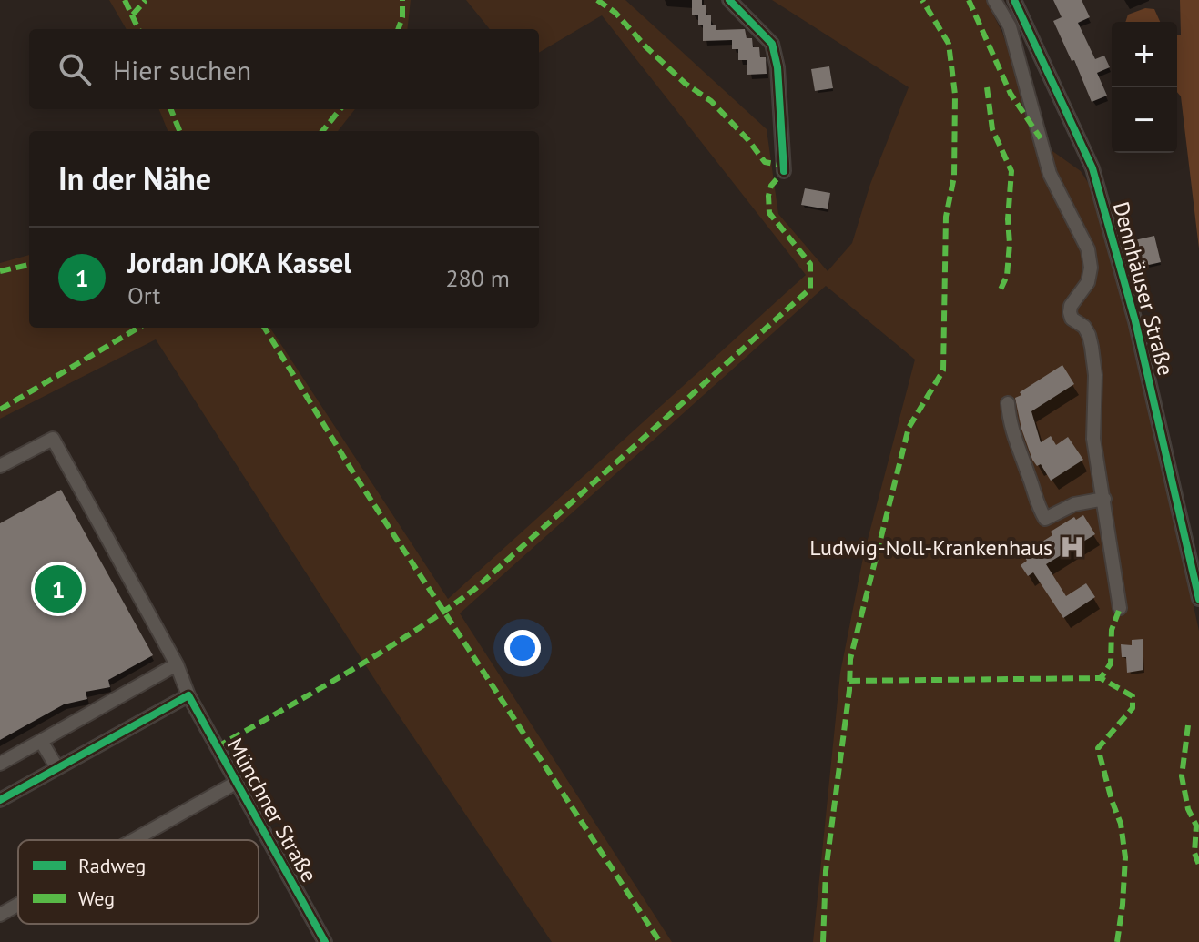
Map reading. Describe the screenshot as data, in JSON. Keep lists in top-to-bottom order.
{
  "streets": {
    "street": ["Dennhäuser Straße", "Münchner Straße"]
  },
  "places": {
    "hospital": ["Ludwig-Noll-Krankenhaus"]
  },
  "legend": ["Radweg", "Weg"],
  "page": {
    "map_buttons": ["+", "−"],
    "search": "Hier suchen",
    "heading": "In der Nähe",
    "list": [
      {
        "mark": "1",
        "name": "Jordan JOKA Kassel",
        "note": "Ort",
        "value": "280 m"
      }
    ],
    "pins": "1"
  }
}
